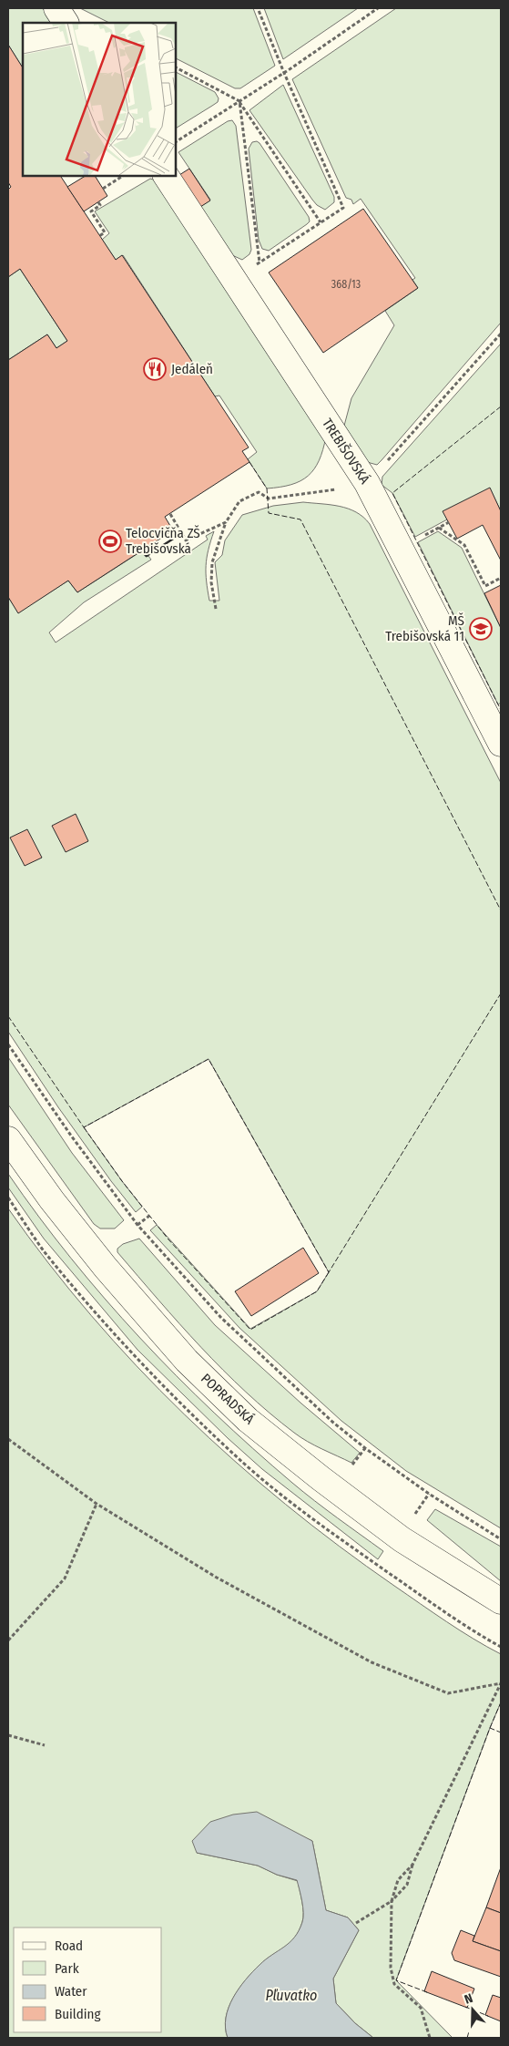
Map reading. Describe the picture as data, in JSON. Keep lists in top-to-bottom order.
{
  "streets": {
    "street": ["TREBIŠOVSKÁ", "POPRADSKÁ"]
  },
  "water": ["Pľuvatko"],
  "places": {
    "restaurant": ["Jedáleň"],
    "sports": ["Telocvičňa ZŠ Trebišovská"],
    "school or university": ["MŠ Trebišovská 11"]
  },
  "house_numbers": ["368/13"],
  "legend": [
    "Road",
    "Park",
    "Water",
    "Building"
  ],
  "north": "top"
}
